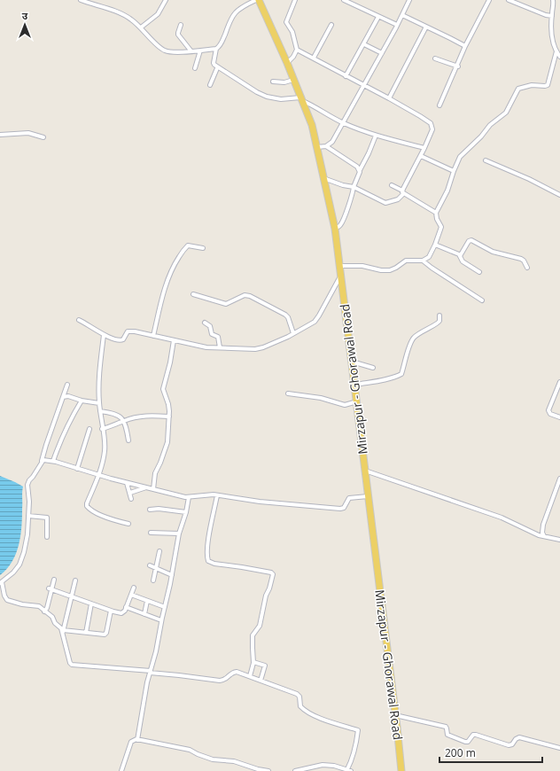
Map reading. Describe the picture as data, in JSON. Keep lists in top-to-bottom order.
{
  "streets": {
    "main road": ["Mirzapur - Ghorawal Road"]
  },
  "scale_bar": "200 m",
  "north": "top"
}
